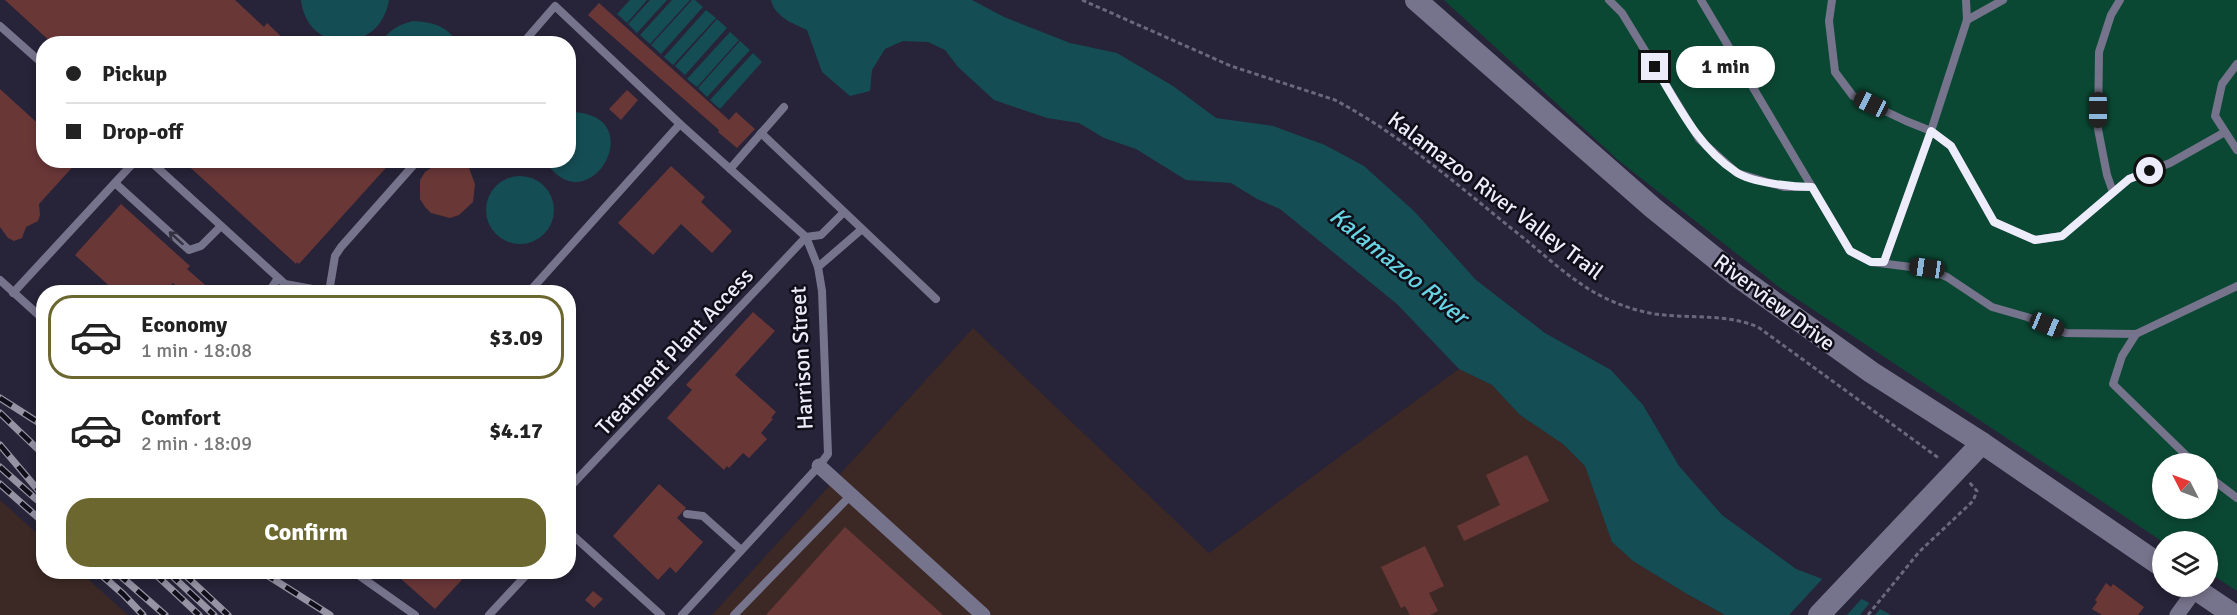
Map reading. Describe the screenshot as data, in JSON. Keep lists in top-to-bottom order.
{
  "streets": {
    "street": ["Riverview Drive"],
    "lane": ["Treatment Plant Access", "Harrison Street"],
    "path": ["Kalamazoo River Valley Trail"]
  },
  "crossings": [
    ["Treatment Plant Access", "Harrison Street"]
  ],
  "water": ["Kalamazoo River"],
  "north": "top left",
  "page": {
    "banner": ["Pickup", "Drop-off"],
    "bubble": "1 min",
    "list": [
      {
        "name": "Economy",
        "note": "1 min · 18:08",
        "value": "$3.09"
      },
      {
        "name": "Comfort",
        "note": "2 min · 18:09",
        "value": "$4.17"
      }
    ],
    "buttons": "Confirm"
  }
}
